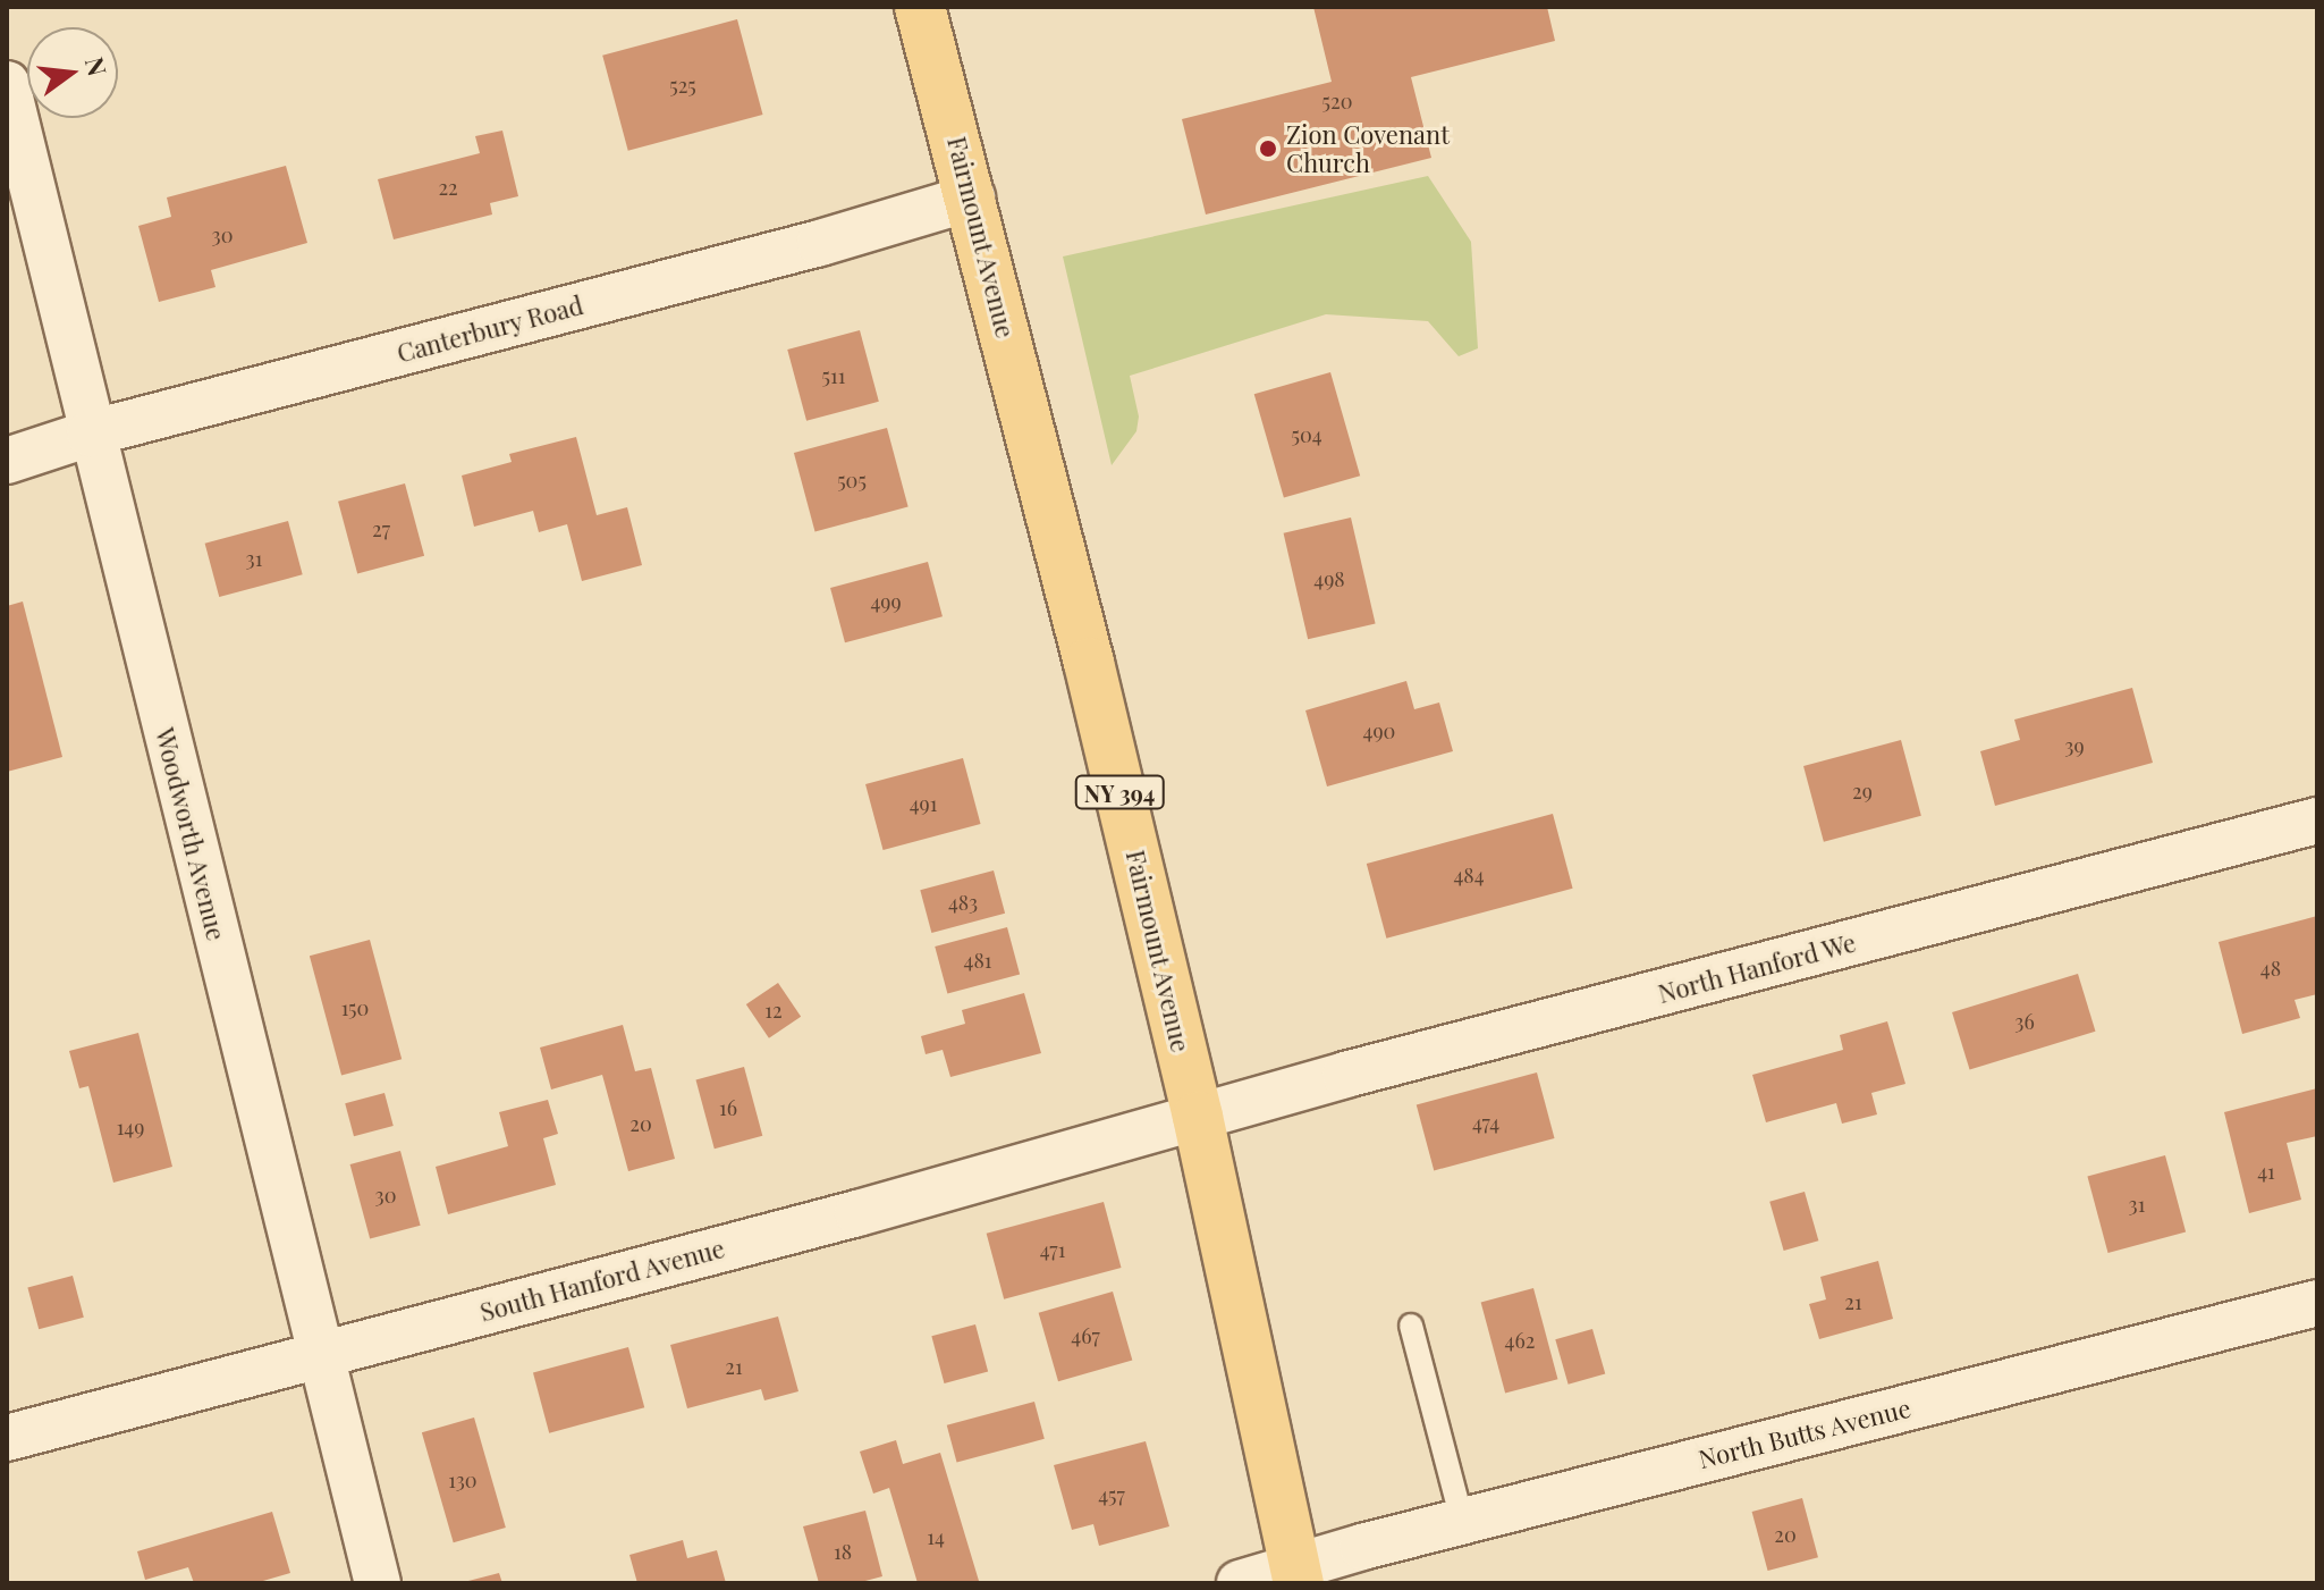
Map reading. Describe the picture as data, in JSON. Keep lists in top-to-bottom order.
{
  "streets": {
    "main road": ["Fairmount Avenue", "NY 394"],
    "street": [
      "Canterbury Road",
      "Woodworth Avenue",
      "North Hanford We",
      "South Hanford Avenue",
      "North Butts Avenue"
    ]
  },
  "crossings": [
    ["Fairmount Avenue", "Canterbury Road"],
    ["Fairmount Avenue", "North Hanford We"],
    ["Fairmount Avenue", "South Hanford Avenue"],
    ["Fairmount Avenue", "North Butts Avenue"],
    ["Canterbury Road", "Woodworth Avenue"],
    ["Woodworth Avenue", "South Hanford Avenue"],
    ["North Hanford We", "South Hanford Avenue"]
  ],
  "places": ["Zion Covenant Church"],
  "house_numbers": [
    "525",
    "520",
    "22",
    "30",
    "511",
    "504",
    "505",
    "27",
    "31",
    "498",
    "499",
    "490",
    "39",
    "29",
    "491",
    "484",
    "483",
    "481",
    "48",
    "150",
    "12",
    "36",
    "16",
    "474",
    "20",
    "149",
    "41",
    "30",
    "31",
    "471",
    "21",
    "467",
    "462",
    "21",
    "130",
    "457",
    "20",
    "14",
    "18"
  ],
  "north": "right"
}
